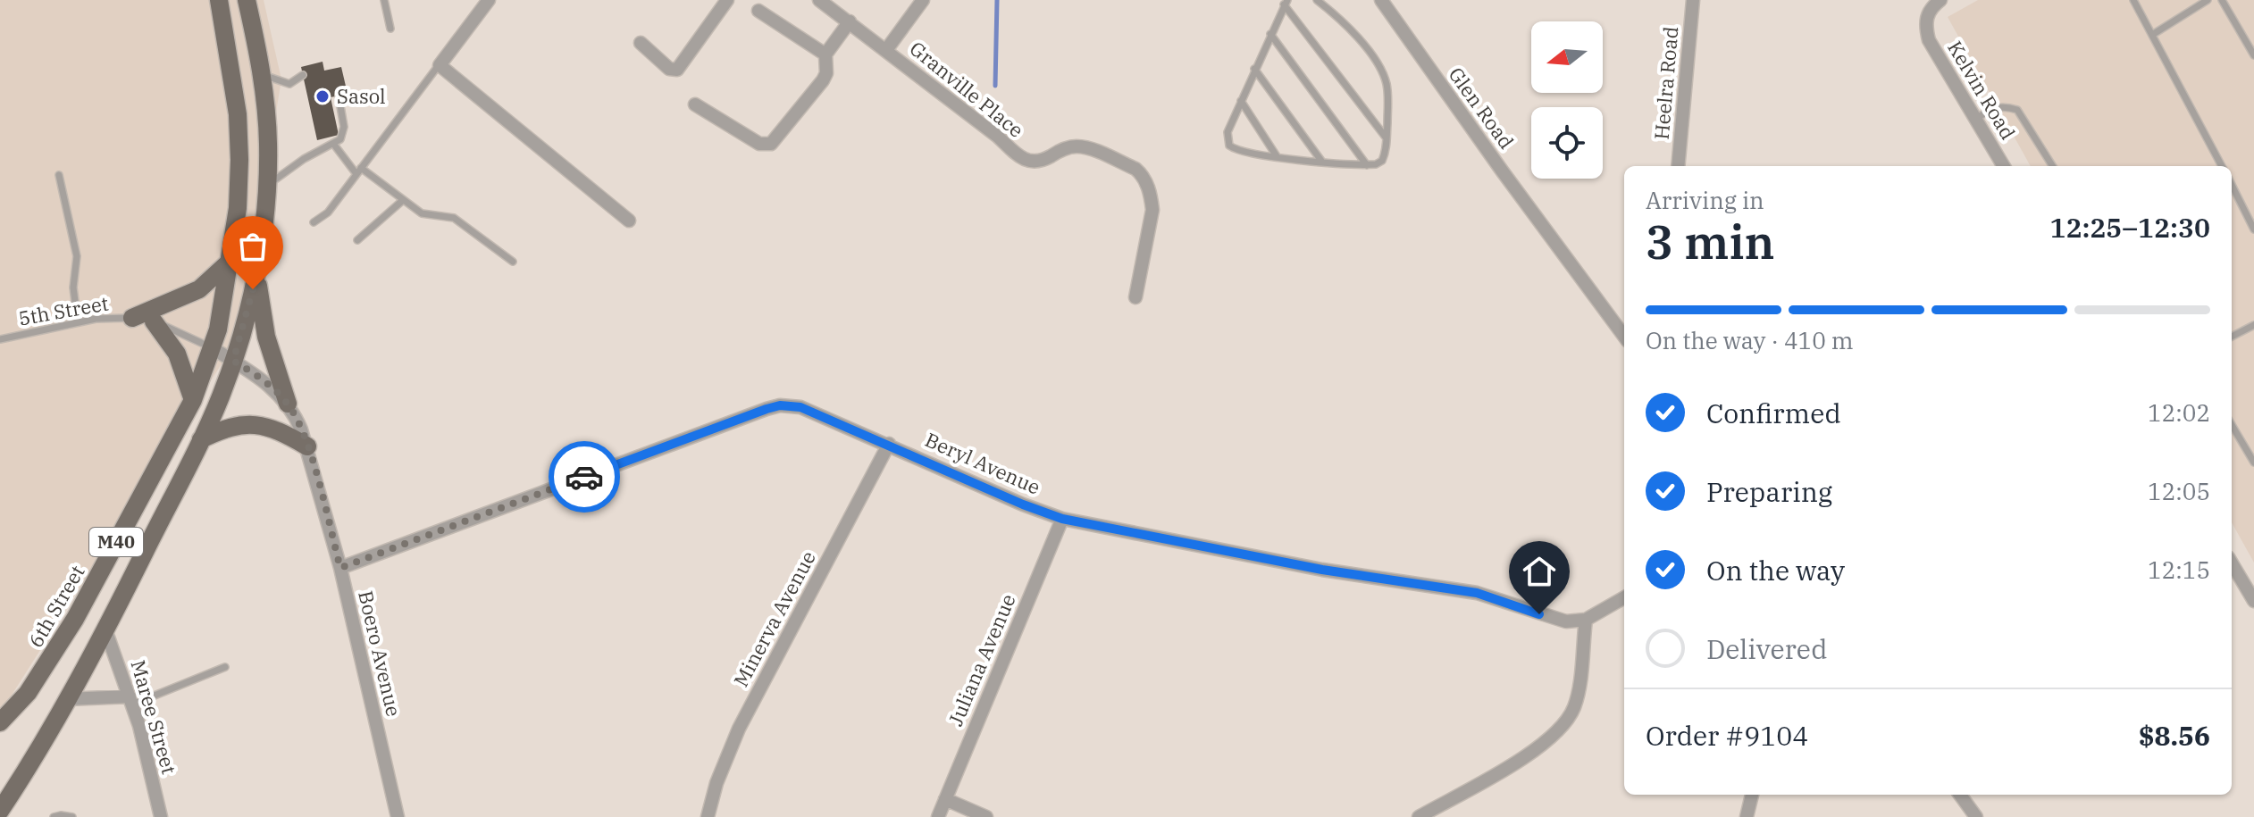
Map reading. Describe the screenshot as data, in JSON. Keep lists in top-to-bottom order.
{
  "streets": {
    "main road": ["M40", "6th Street"],
    "street": [
      "Heelra Road",
      "Granville Place",
      "Kelvin Road",
      "Glen Road",
      "Beryl Avenue",
      "Minerva Avenue",
      "Boero Avenue",
      "Juliana Avenue",
      "Maree Street"
    ],
    "lane": ["5th Street"]
  },
  "crossings": [
    ["5th Street", "M40"],
    ["5th Street", "6th Street"],
    ["5th Street", "Boero Avenue"],
    ["Beryl Avenue", "Minerva Avenue"],
    ["Beryl Avenue", "Boero Avenue"],
    ["Beryl Avenue", "Juliana Avenue"],
    ["M40", "6th Street"],
    ["M40", "Boero Avenue"],
    ["M40", "Maree Street"],
    ["6th Street", "Boero Avenue"]
  ],
  "places": ["Sasol"],
  "north": "left",
  "page": {
    "heading": ["3 min", "Arriving in", "12:25–12:30"],
    "panel": ["Order #9104", "$8.56"],
    "bar": "On the way · 410 m",
    "list": [
      ["Confirmed", "12:02"],
      ["Preparing", "12:05"],
      ["On the way", "12:15"],
      "Delivered"
    ]
  }
}
